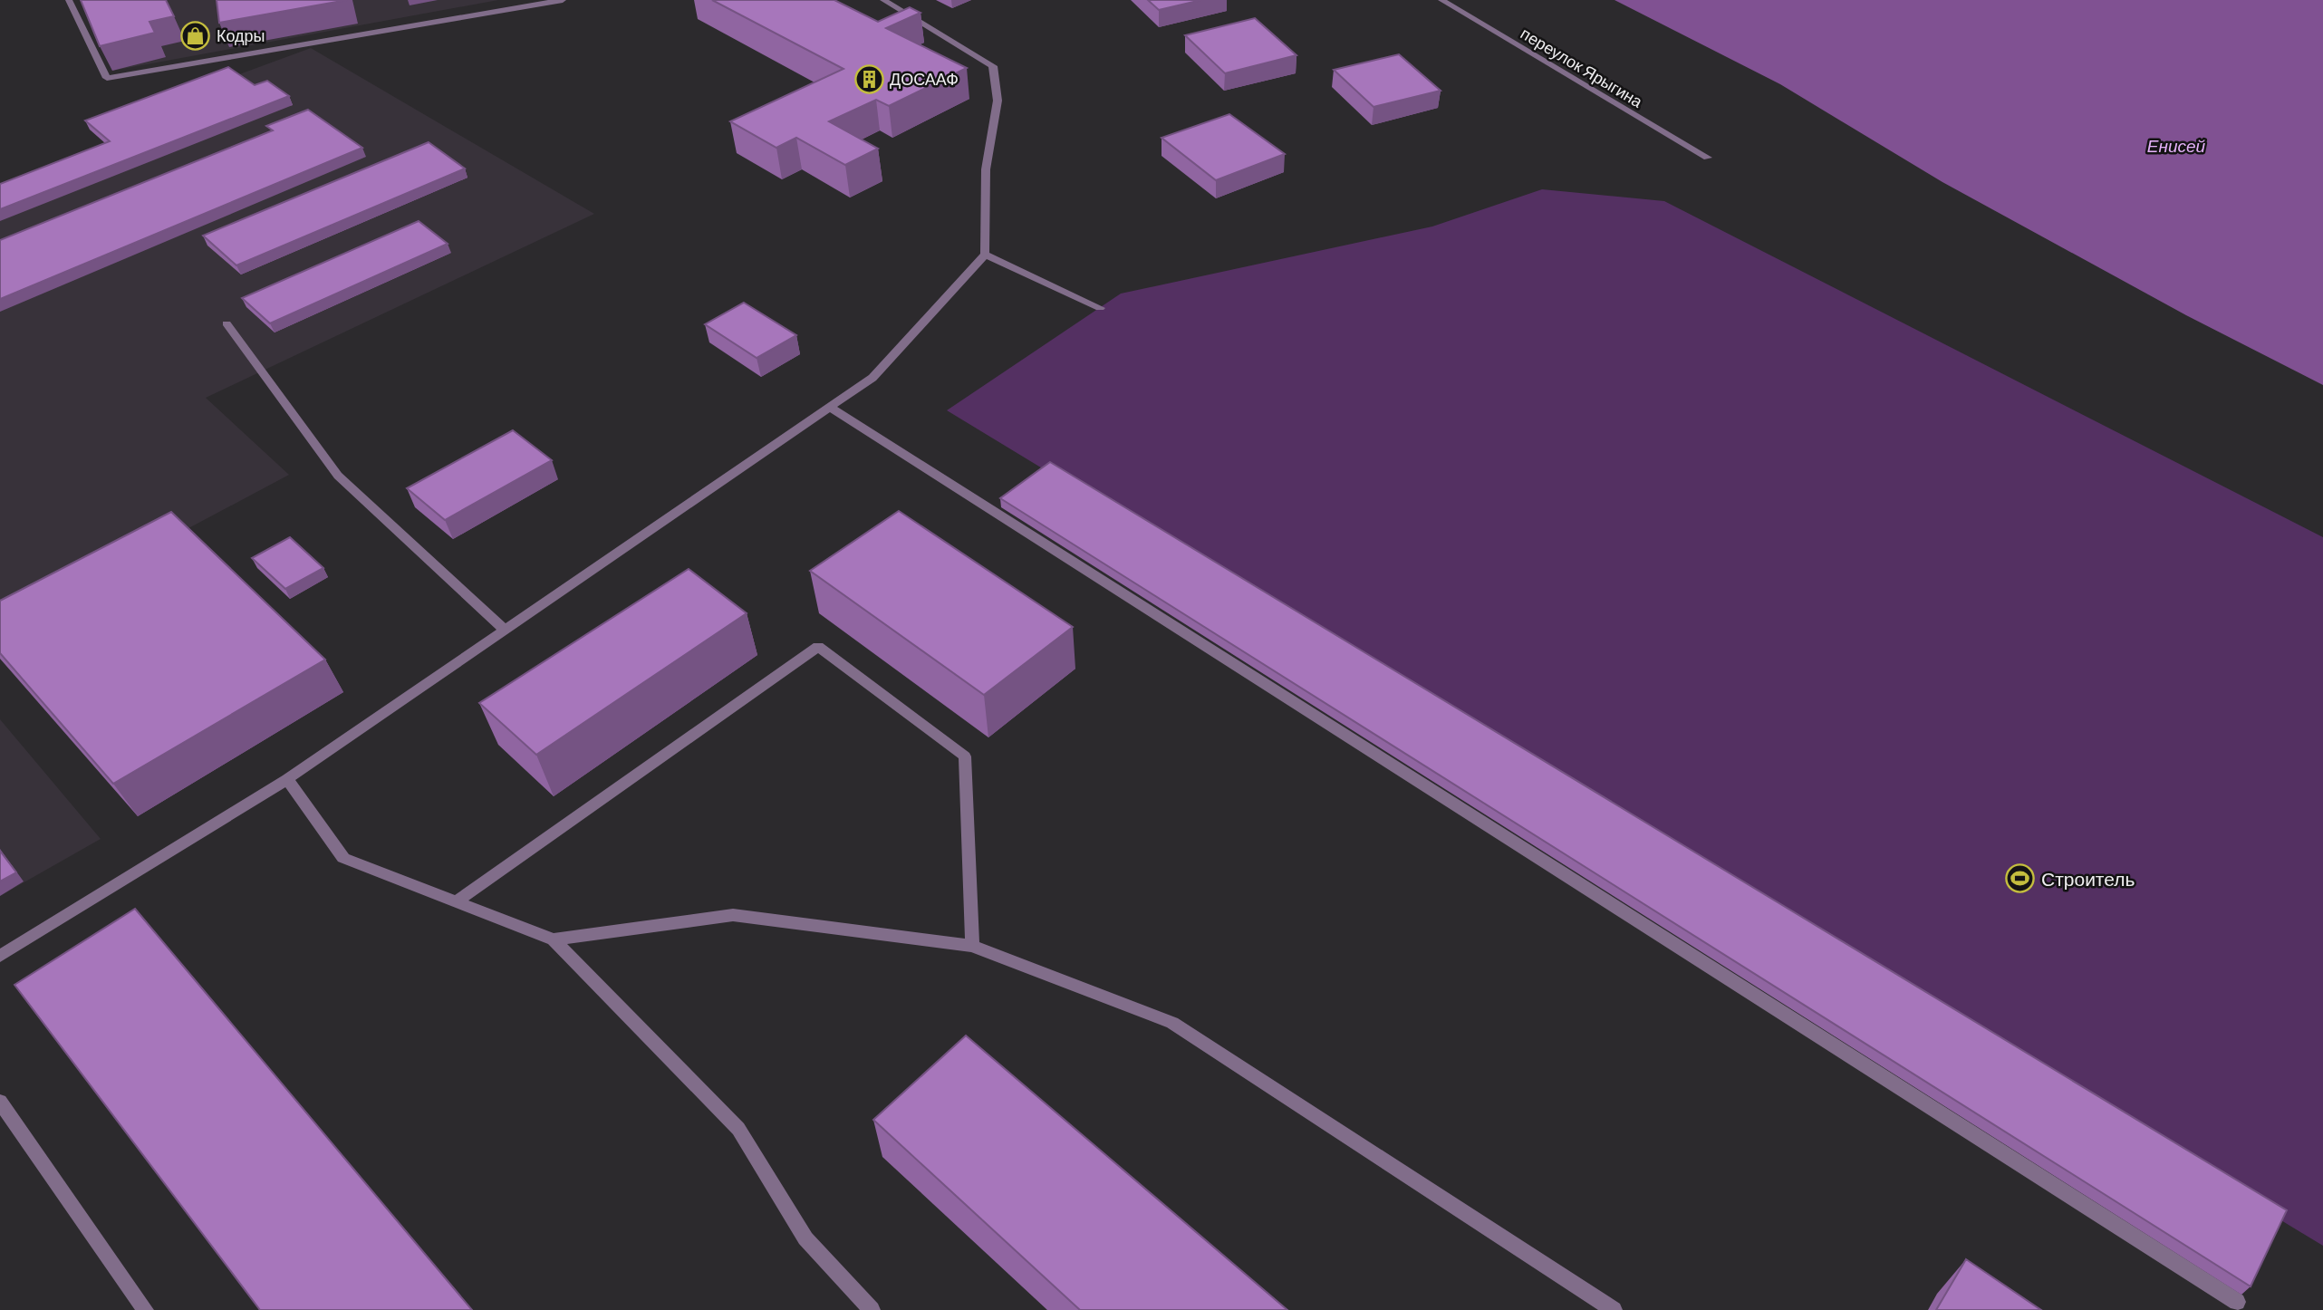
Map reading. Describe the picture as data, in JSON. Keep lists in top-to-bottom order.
{
  "streets": {
    "street": ["переулок Ярыгина"]
  },
  "water": ["Енисей"],
  "places": {
    "shop": ["Кодры"],
    "building": ["ДОСААФ"],
    "sports": ["Строитель"]
  }
}
